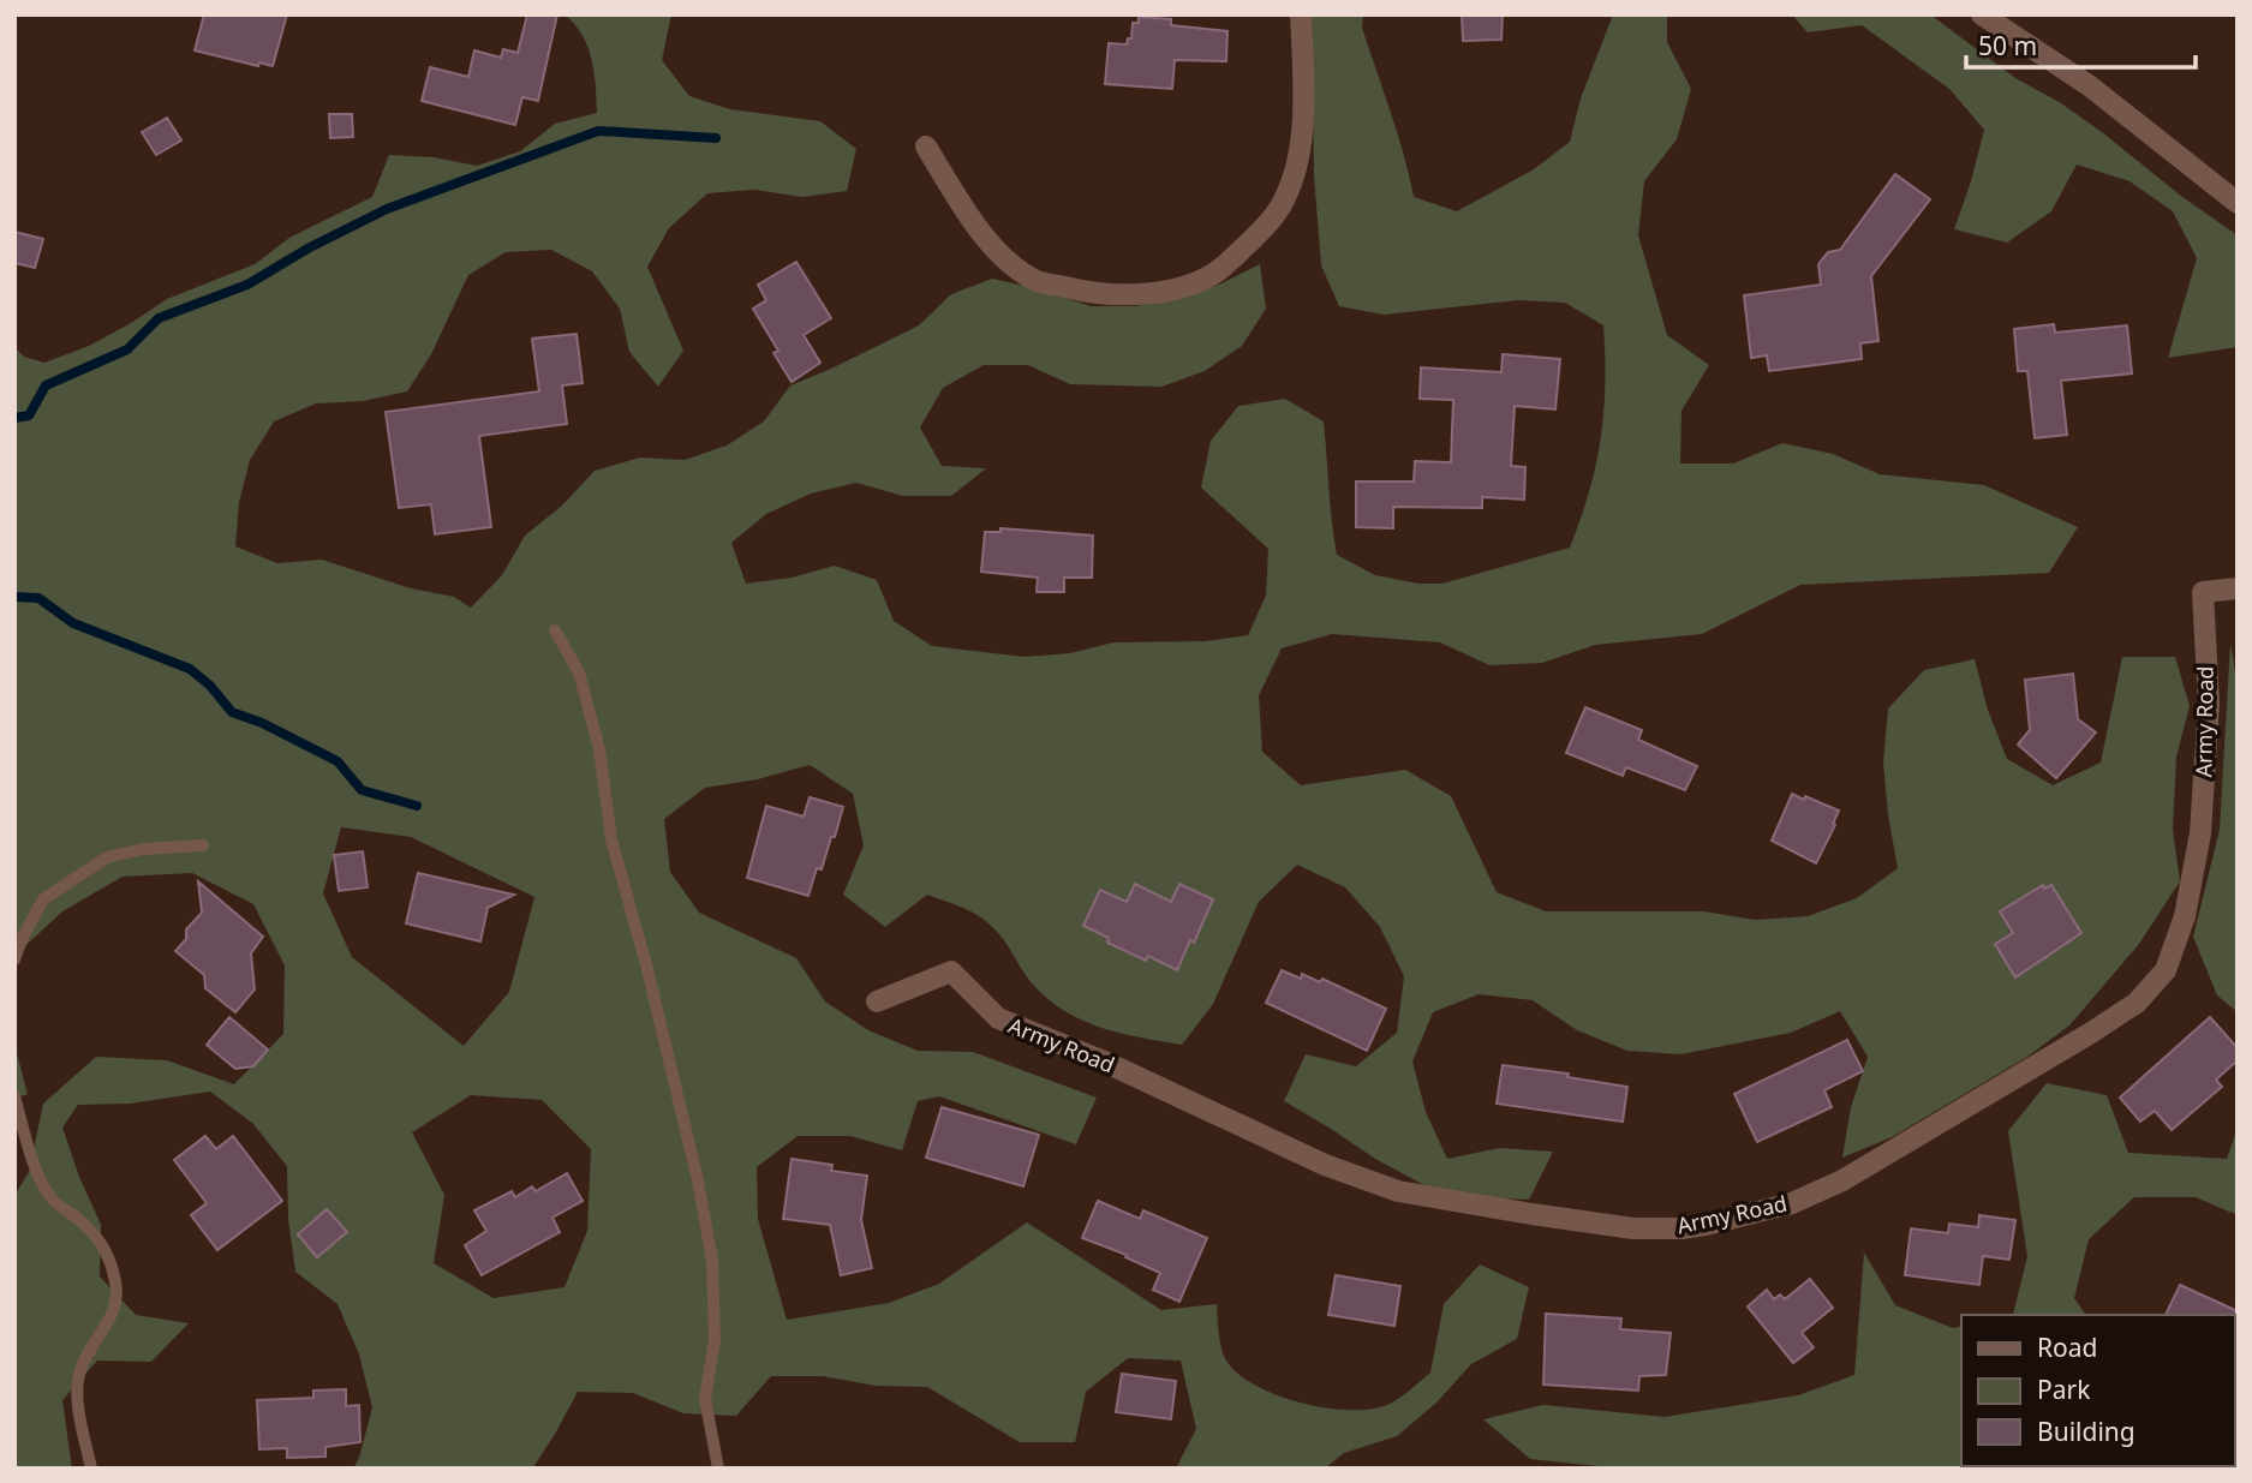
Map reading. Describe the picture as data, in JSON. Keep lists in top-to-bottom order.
{
  "streets": {
    "street": ["Army Road"]
  },
  "legend": ["Road", "Park", "Building"],
  "scale_bar": "50 m"
}
